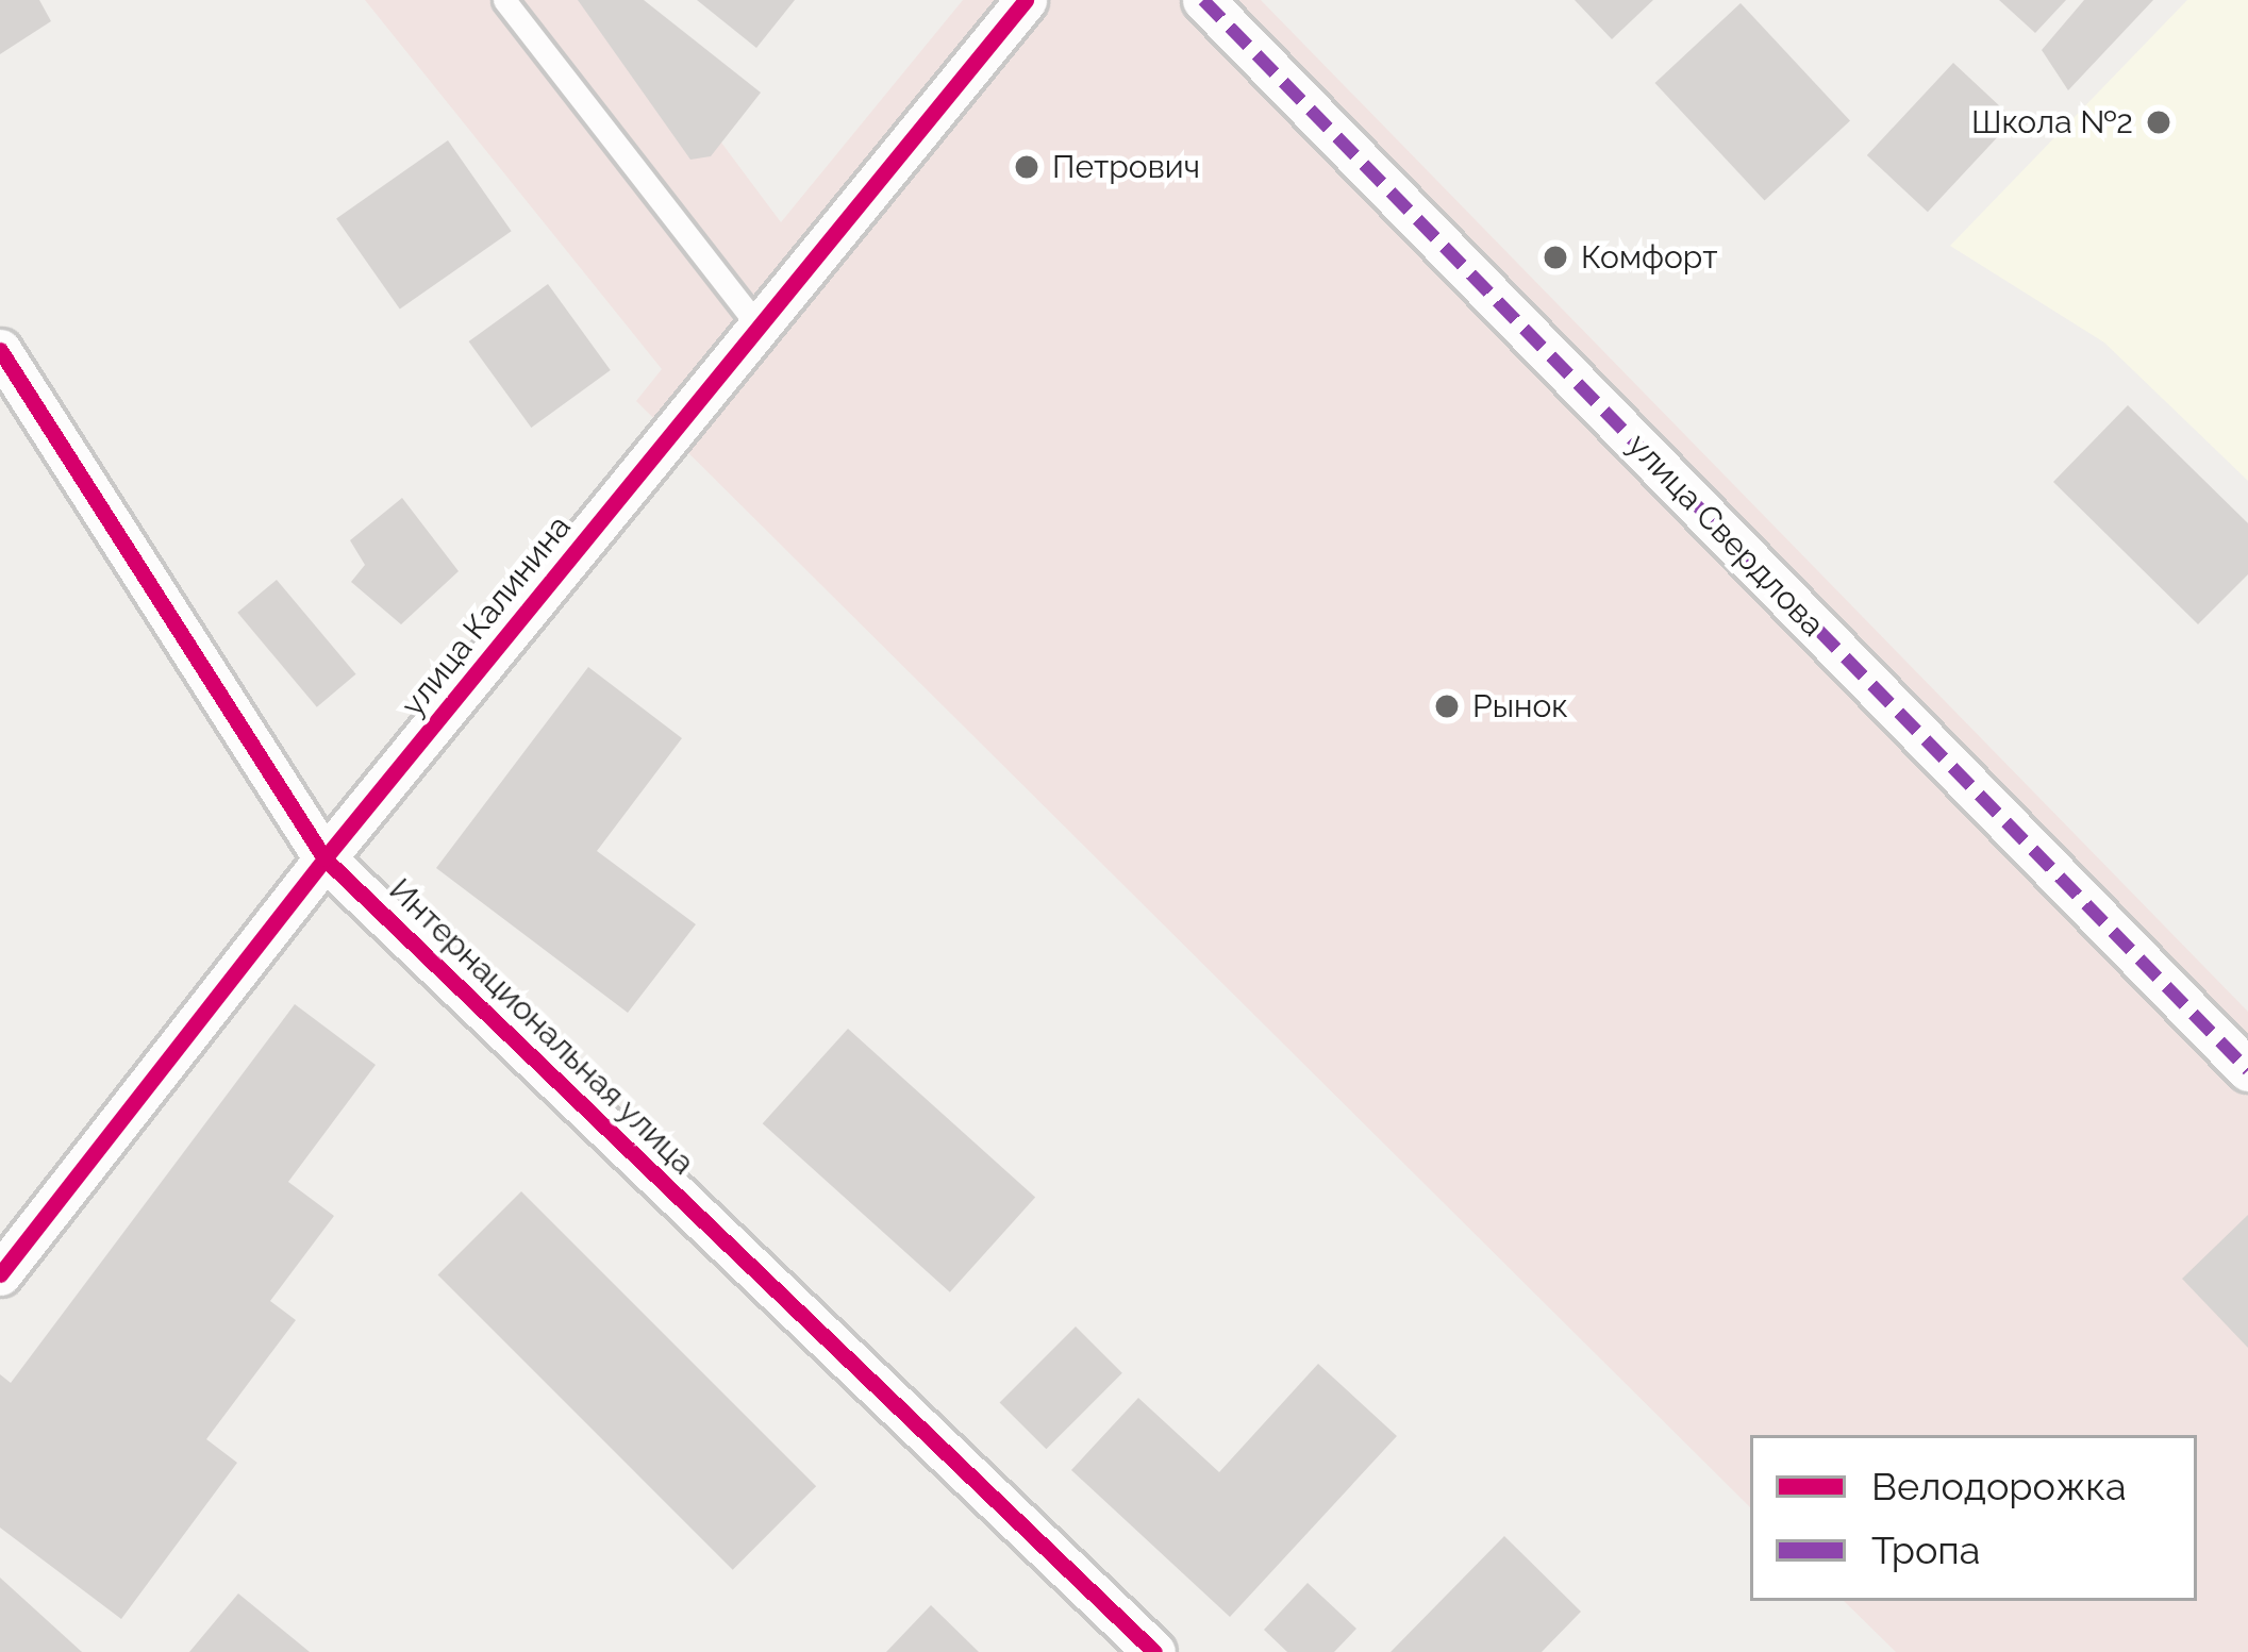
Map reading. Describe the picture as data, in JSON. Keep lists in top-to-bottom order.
{
  "streets": {
    "street": ["улица Свердлова", "улица Калинина", "Интернациональная улица"]
  },
  "crossings": [
    ["улица Калинина", "Интернациональная улица"]
  ],
  "places": [
    "Школа №2",
    "Петрович",
    "Комфорт",
    "Рынок"
  ],
  "legend": ["Велодорожка", "Тропа"]
}
